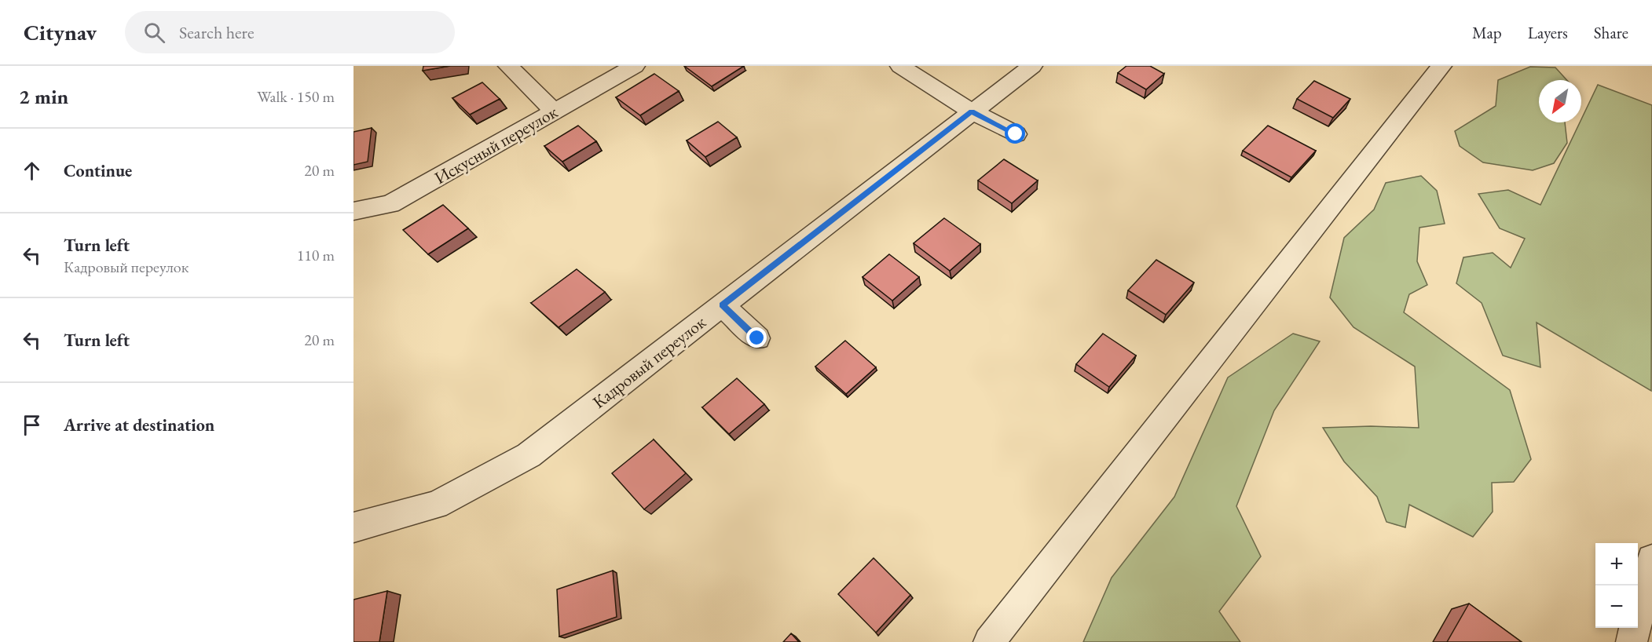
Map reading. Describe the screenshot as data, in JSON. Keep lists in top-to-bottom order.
{
  "streets": {
    "street": ["Искусный переулок", "Кадровый переулок"]
  },
  "north": "bottom left",
  "page": {
    "header": "Citynav",
    "search": "Search here",
    "nav": ["Map", "Layers", "Share"],
    "heading": ["2 min", "Walk · 150 m"],
    "list": [
      ["Continue", "20 m"],
      ["Turn left", "Кадровый переулок", "110 m"],
      ["Turn left", "20 m"],
      "Arrive at destination"
    ],
    "map_buttons": ["+", "−"]
  }
}
